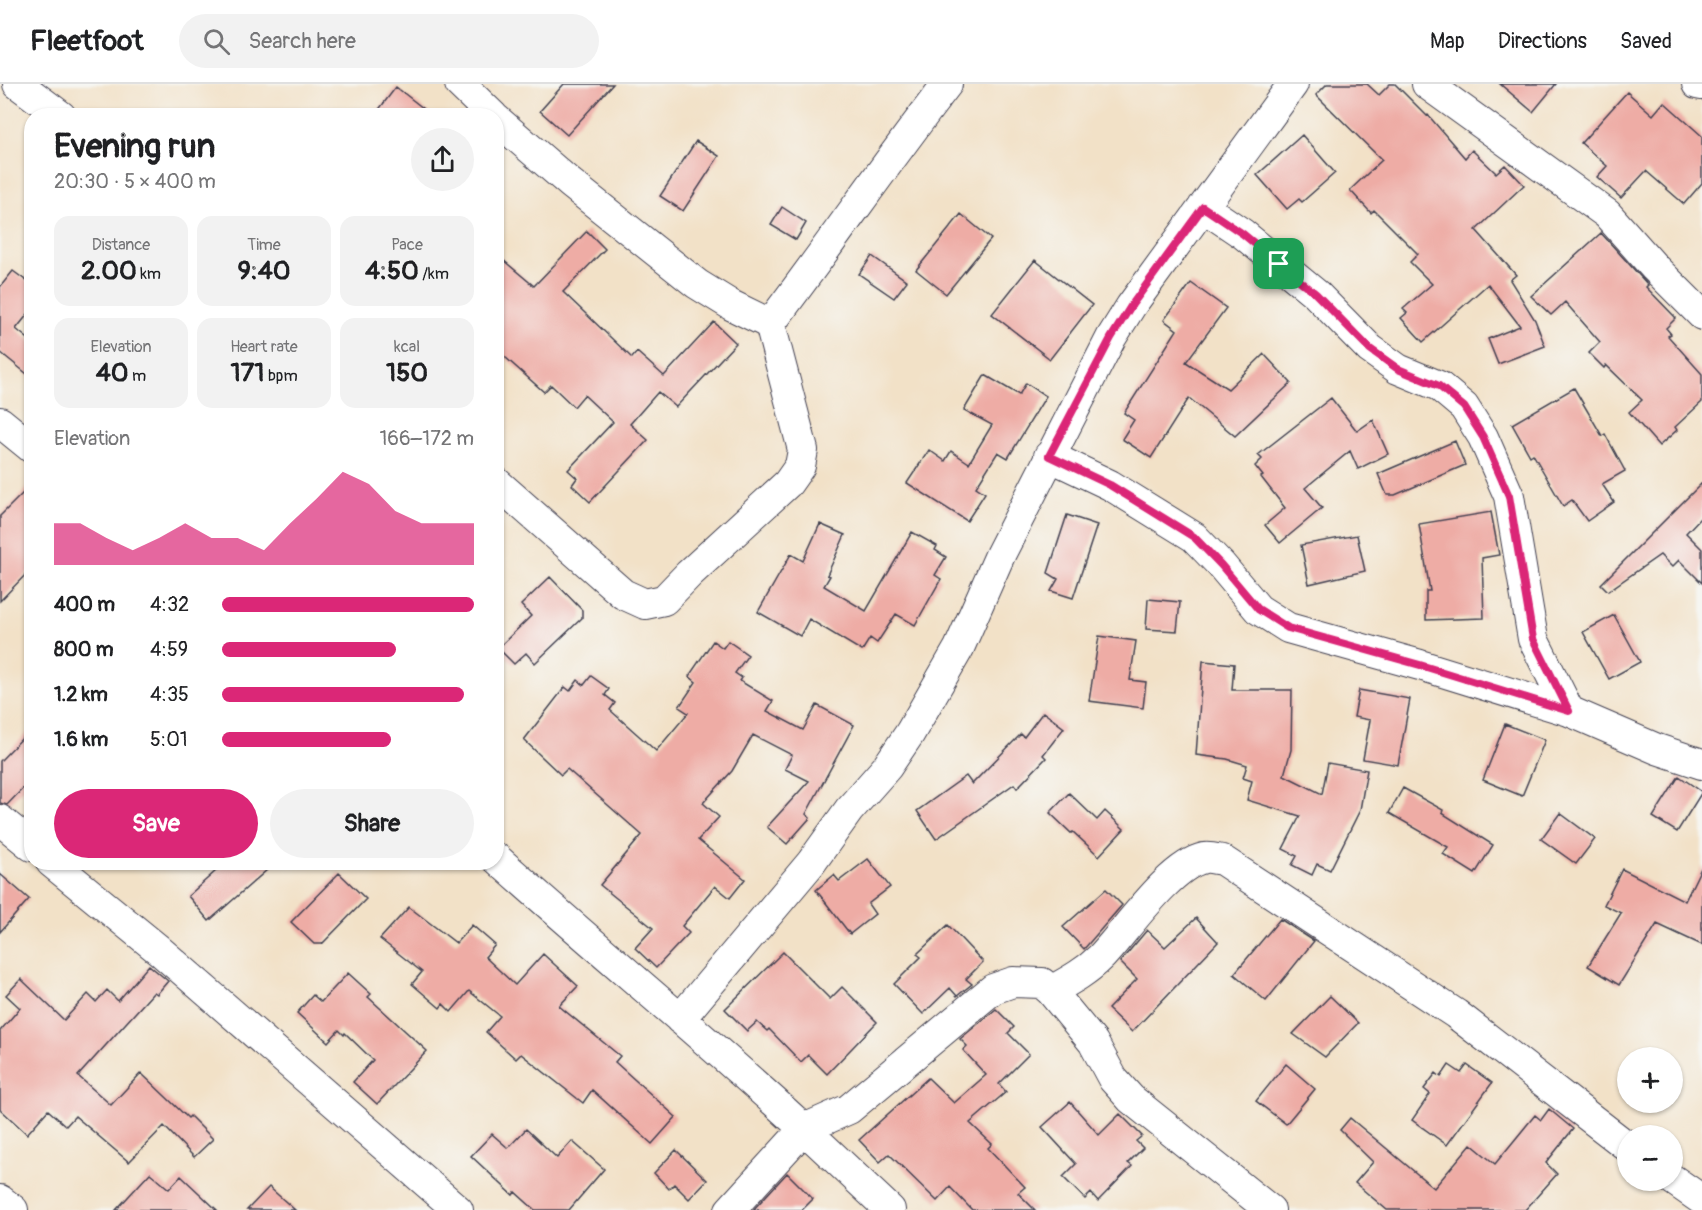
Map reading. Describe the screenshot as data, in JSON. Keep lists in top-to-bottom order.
{
  "page": {
    "header": "Fleetfoot",
    "search": "Search here",
    "nav": ["Map", "Directions", "Saved"],
    "heading": ["Evening run", "20:30 · 5 × 400 m"],
    "stats": [
      ["Distance", "2.00 km"],
      ["Time", "9:40"],
      ["Pace", "4:50 /km"],
      ["Elevation", "40 m"],
      ["Heart rate", "171 bpm"],
      ["kcal", "150"]
    ],
    "chart": ["Elevation", "166–172 m"],
    "list": [
      {
        "name": "400 m",
        "note": "4:32"
      },
      {
        "name": "800 m",
        "note": "4:59"
      },
      {
        "name": "1.2 km",
        "note": "4:35"
      },
      {
        "name": "1.6 km",
        "note": "5:01"
      }
    ],
    "buttons": ["Save", "Share"],
    "map_buttons": ["+", "−"]
  }
}
